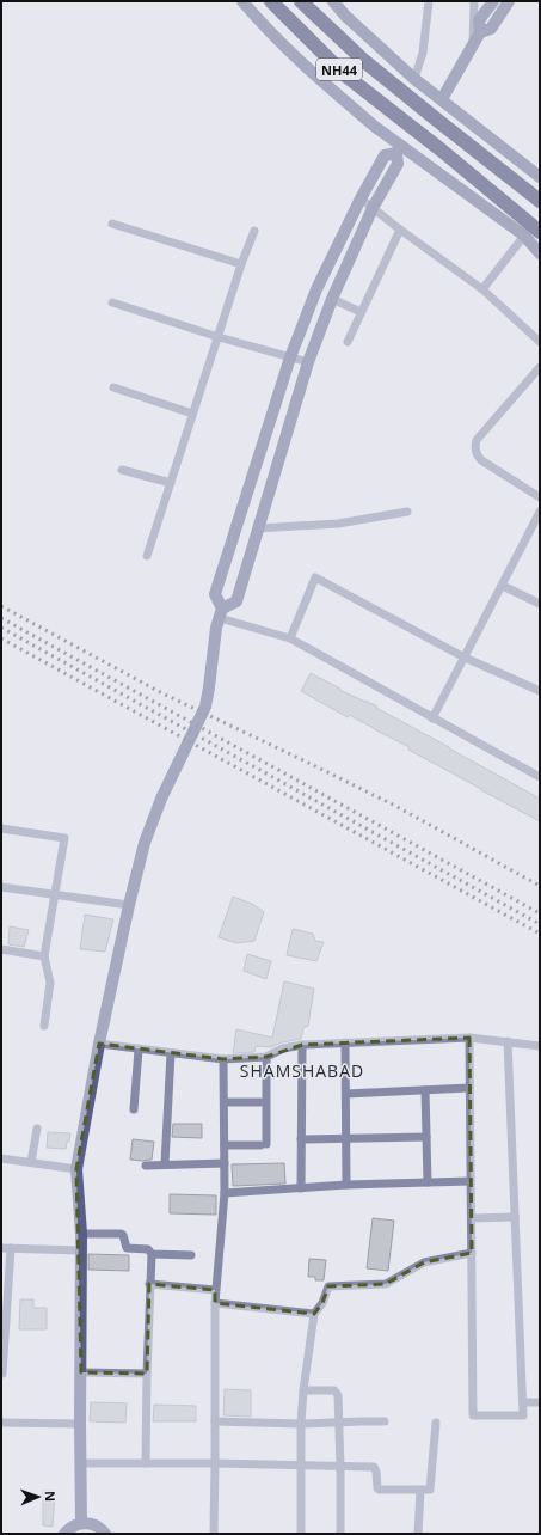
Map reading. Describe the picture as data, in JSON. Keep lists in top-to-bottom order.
{
  "streets": {
    "highway": ["NH44"]
  },
  "districts": ["SHAMSHABAD"],
  "north": "right"
}
